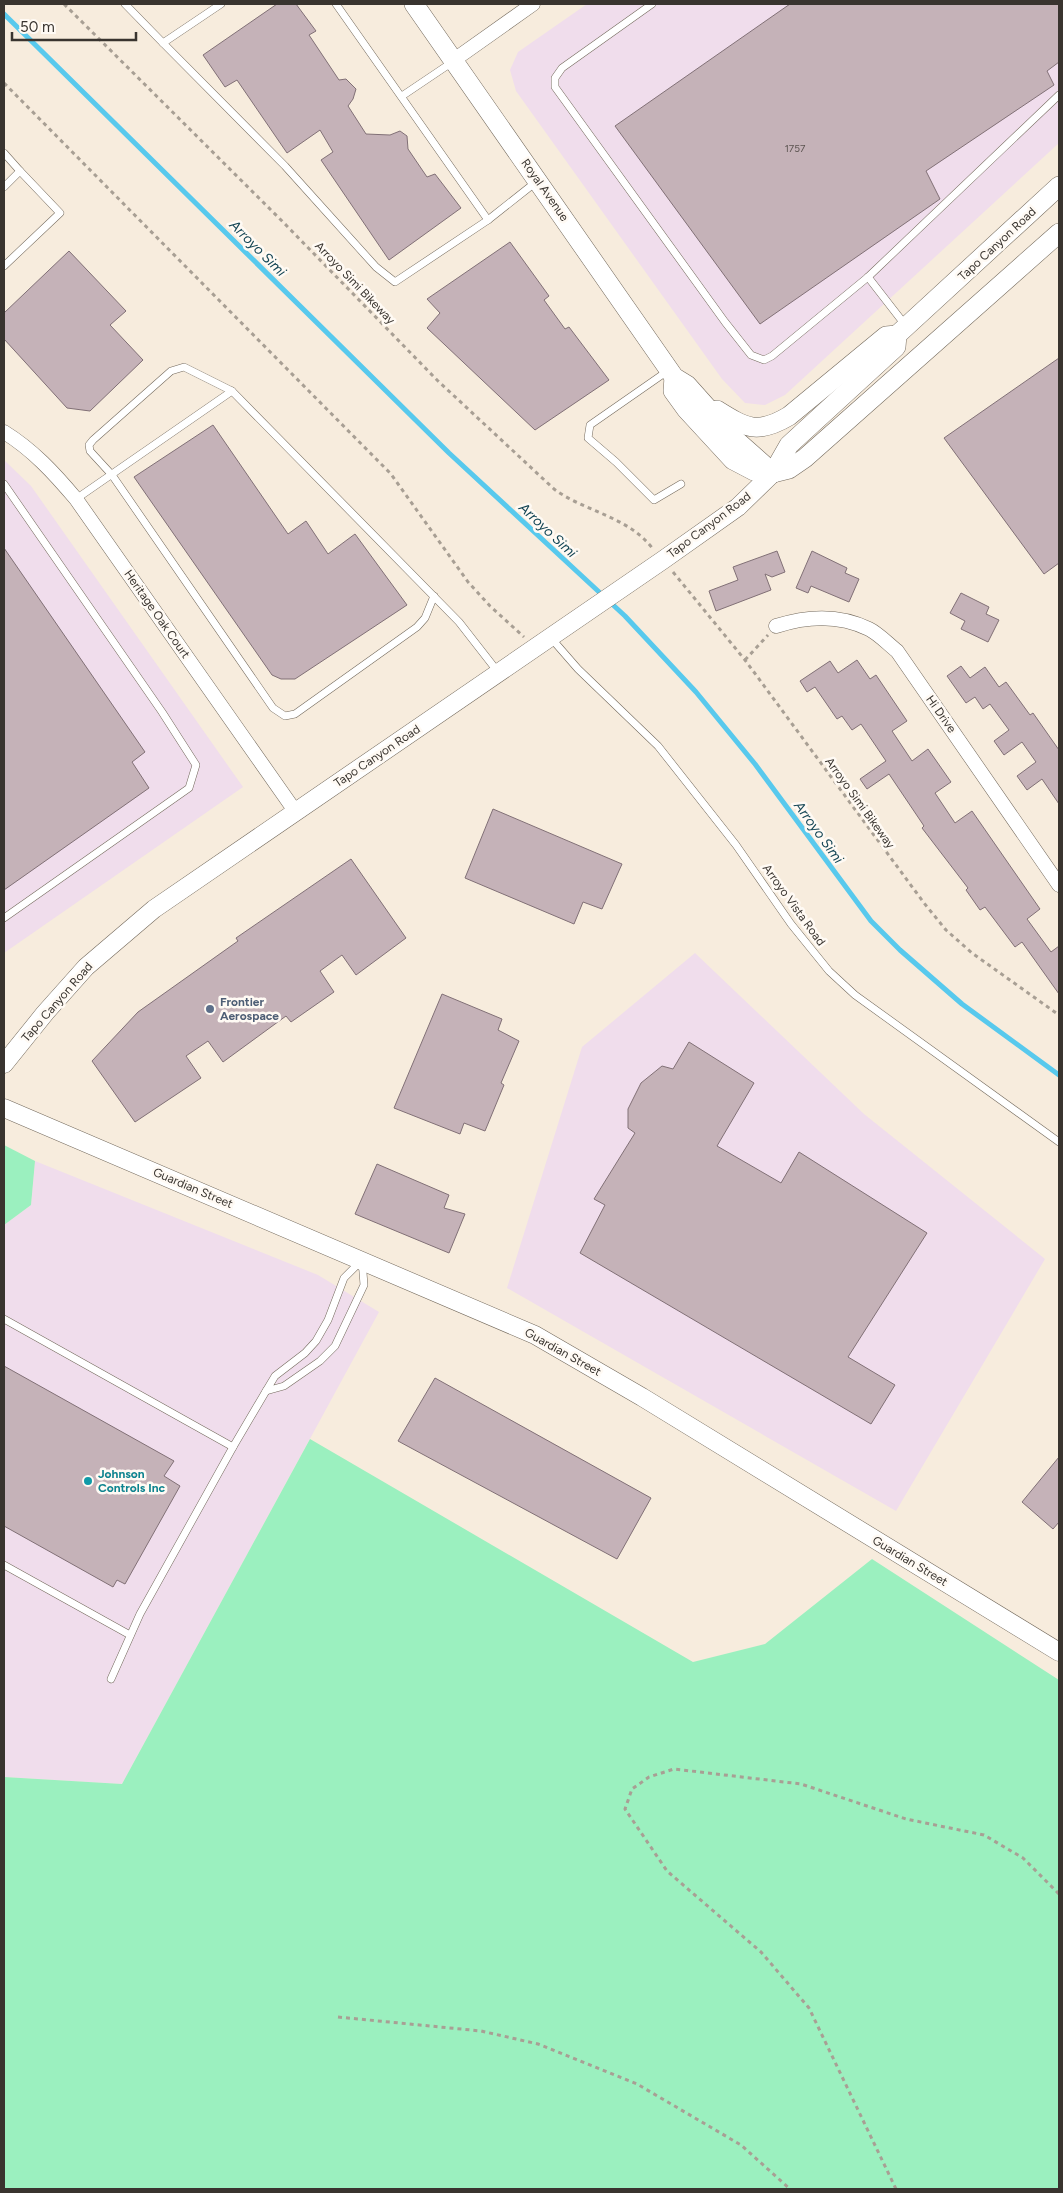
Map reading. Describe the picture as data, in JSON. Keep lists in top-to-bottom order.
{
  "streets": {
    "main road": ["Royal Avenue", "Tapo Canyon Road"],
    "street": ["Heritage Oak Court", "Hi Drive", "Guardian Street"],
    "lane": ["Arroyo Vista Road"],
    "path": ["Arroyo Simi Bikeway"]
  },
  "crossings": [
    ["Royal Avenue", "Tapo Canyon Road"],
    ["Tapo Canyon Road", "Heritage Oak Court"],
    ["Tapo Canyon Road", "Arroyo Vista Road"]
  ],
  "water": ["Arroyo Simi"],
  "places": ["Frontier Aerospace", "Johnson Controls Inc"],
  "house_numbers": ["1757"],
  "scale_bar": "50 m"
}
